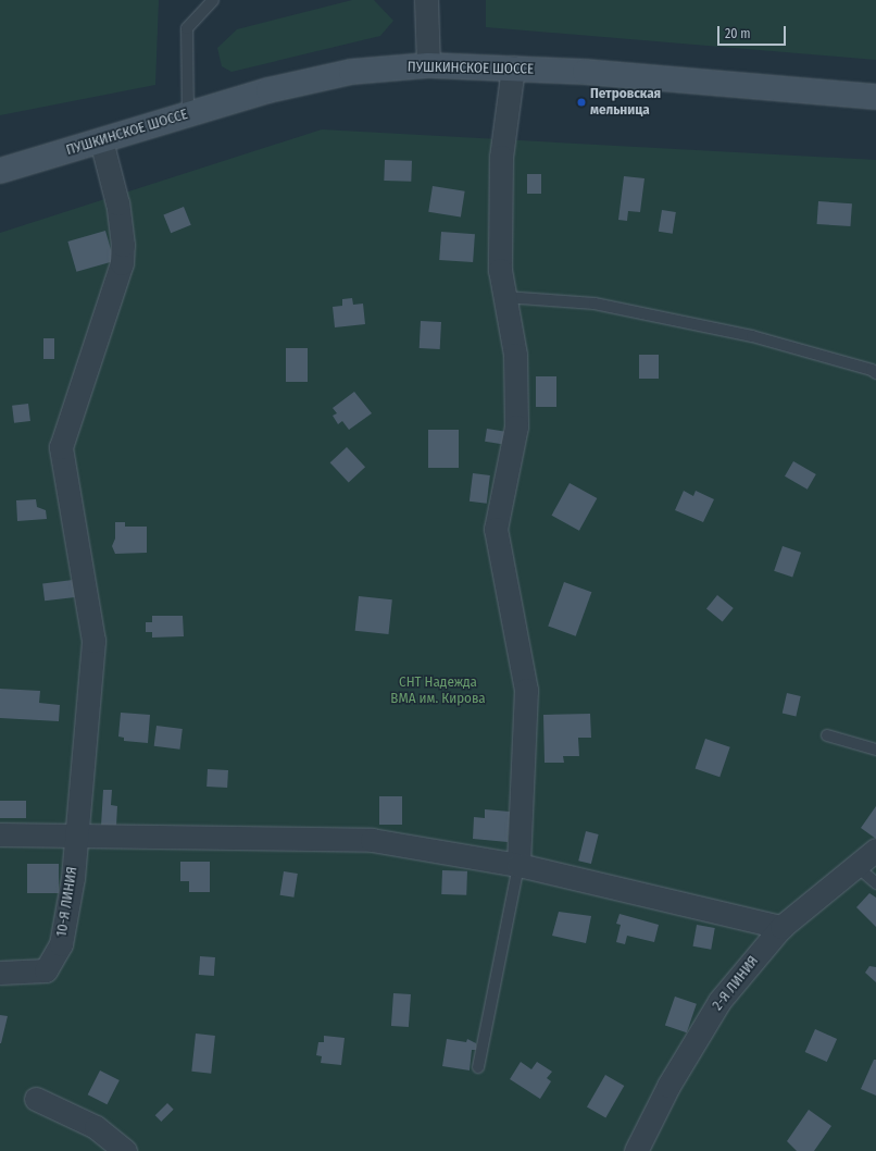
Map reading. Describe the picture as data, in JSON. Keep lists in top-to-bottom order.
{
  "streets": {
    "main road": ["ПУШКИНСКОЕ ШОССЕ"],
    "street": ["10-Я ЛИНИЯ", "2-Я ЛИНИЯ"]
  },
  "parks": ["СНТ Надежда ВМА им. Кирова"],
  "places": ["Петровская мельница"],
  "scale_bar": "20 m"
}
